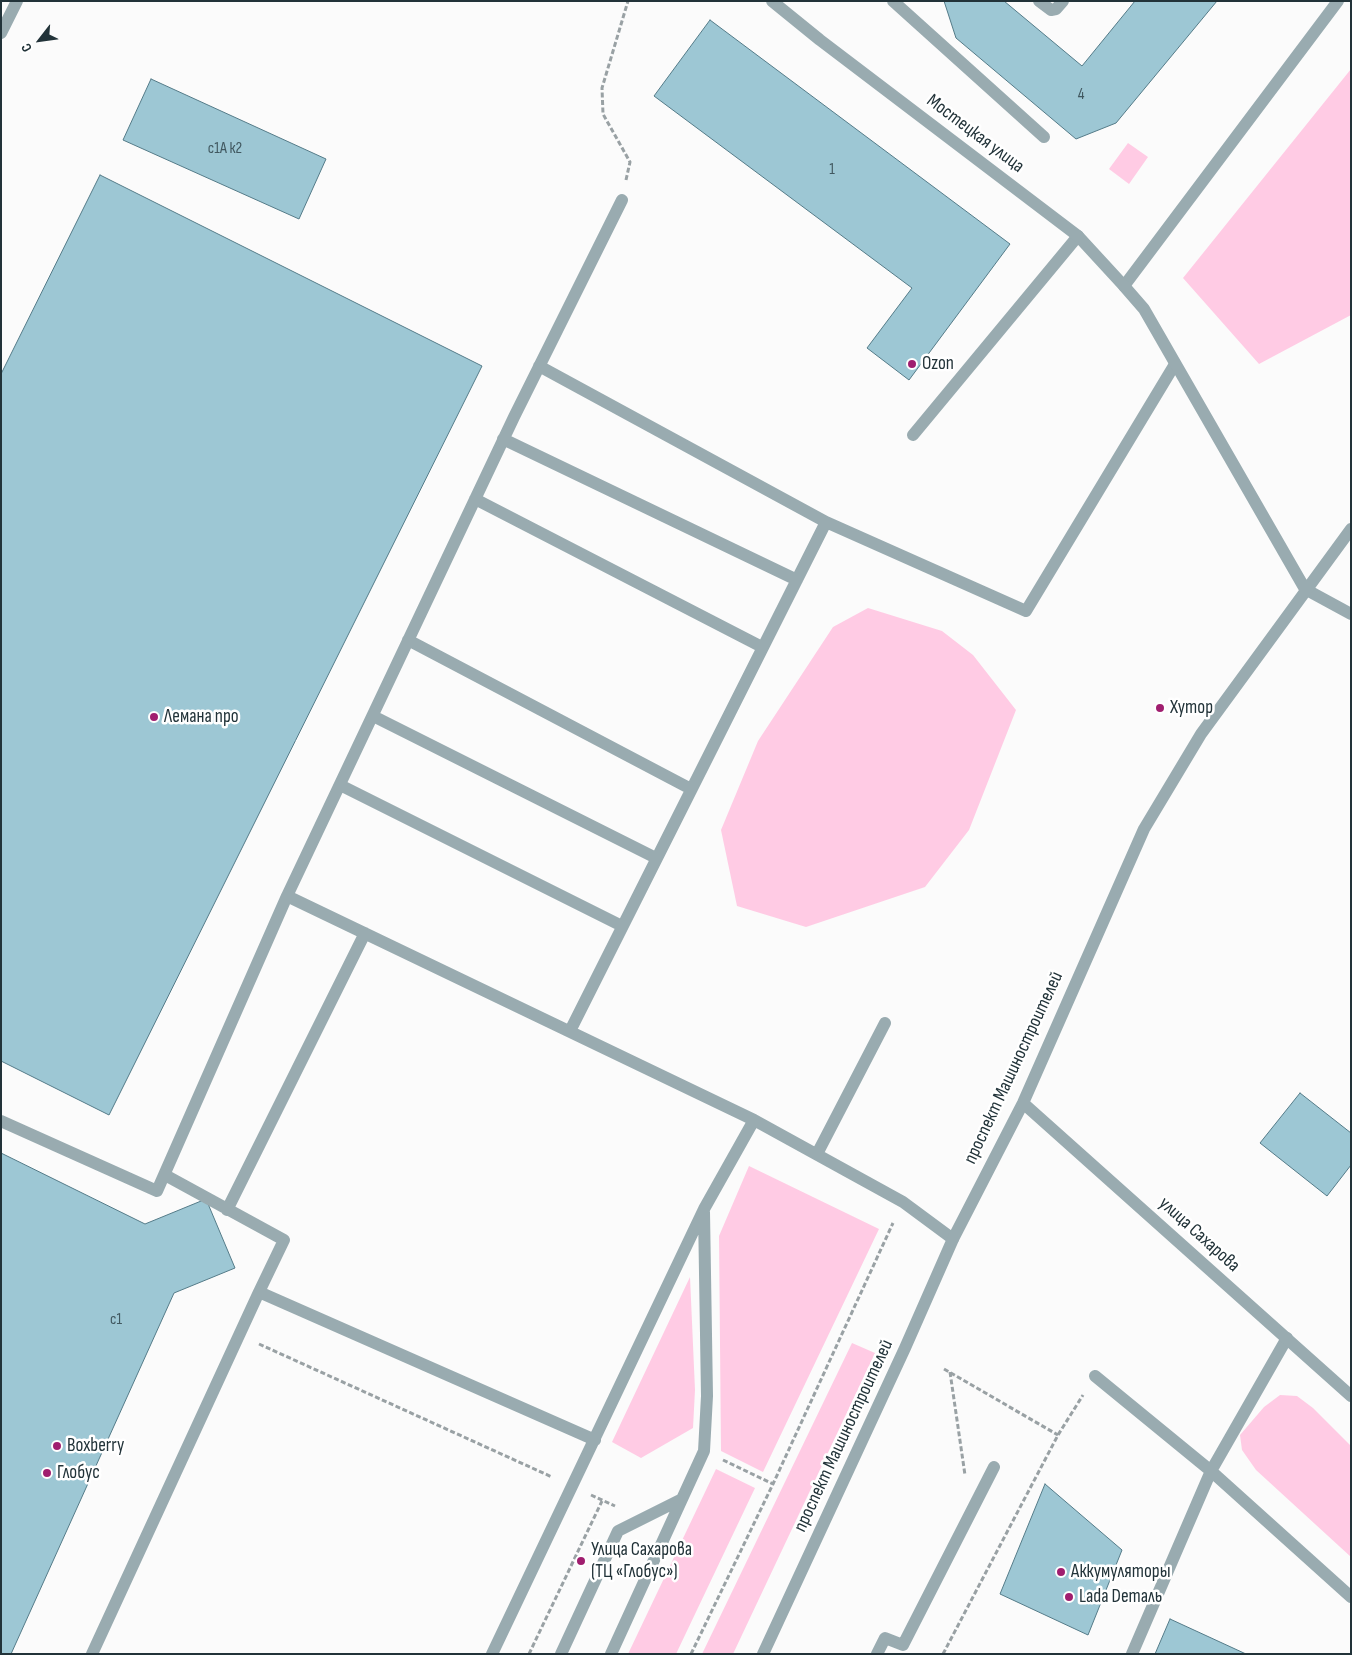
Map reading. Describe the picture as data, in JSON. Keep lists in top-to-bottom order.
{
  "streets": {
    "street": ["Мостецкая улица", "проспект Машиностроителей", "улица Сахарова"]
  },
  "crossings": [
    ["Мостецкая улица", "проспект Машиностроителей"],
    ["проспект Машиностроителей", "улица Сахарова"]
  ],
  "places": [
    "Ozon",
    "Хутор",
    "Лемана про",
    "Boxberry",
    "Глобус",
    "Улица Сахарова (ТЦ «Глобус»)",
    "Аккумуляторы",
    "Lada Dеталь"
  ],
  "house_numbers": [
    "4",
    "с1А к2",
    "1",
    "с1"
  ],
  "north": "bottom left"
}
